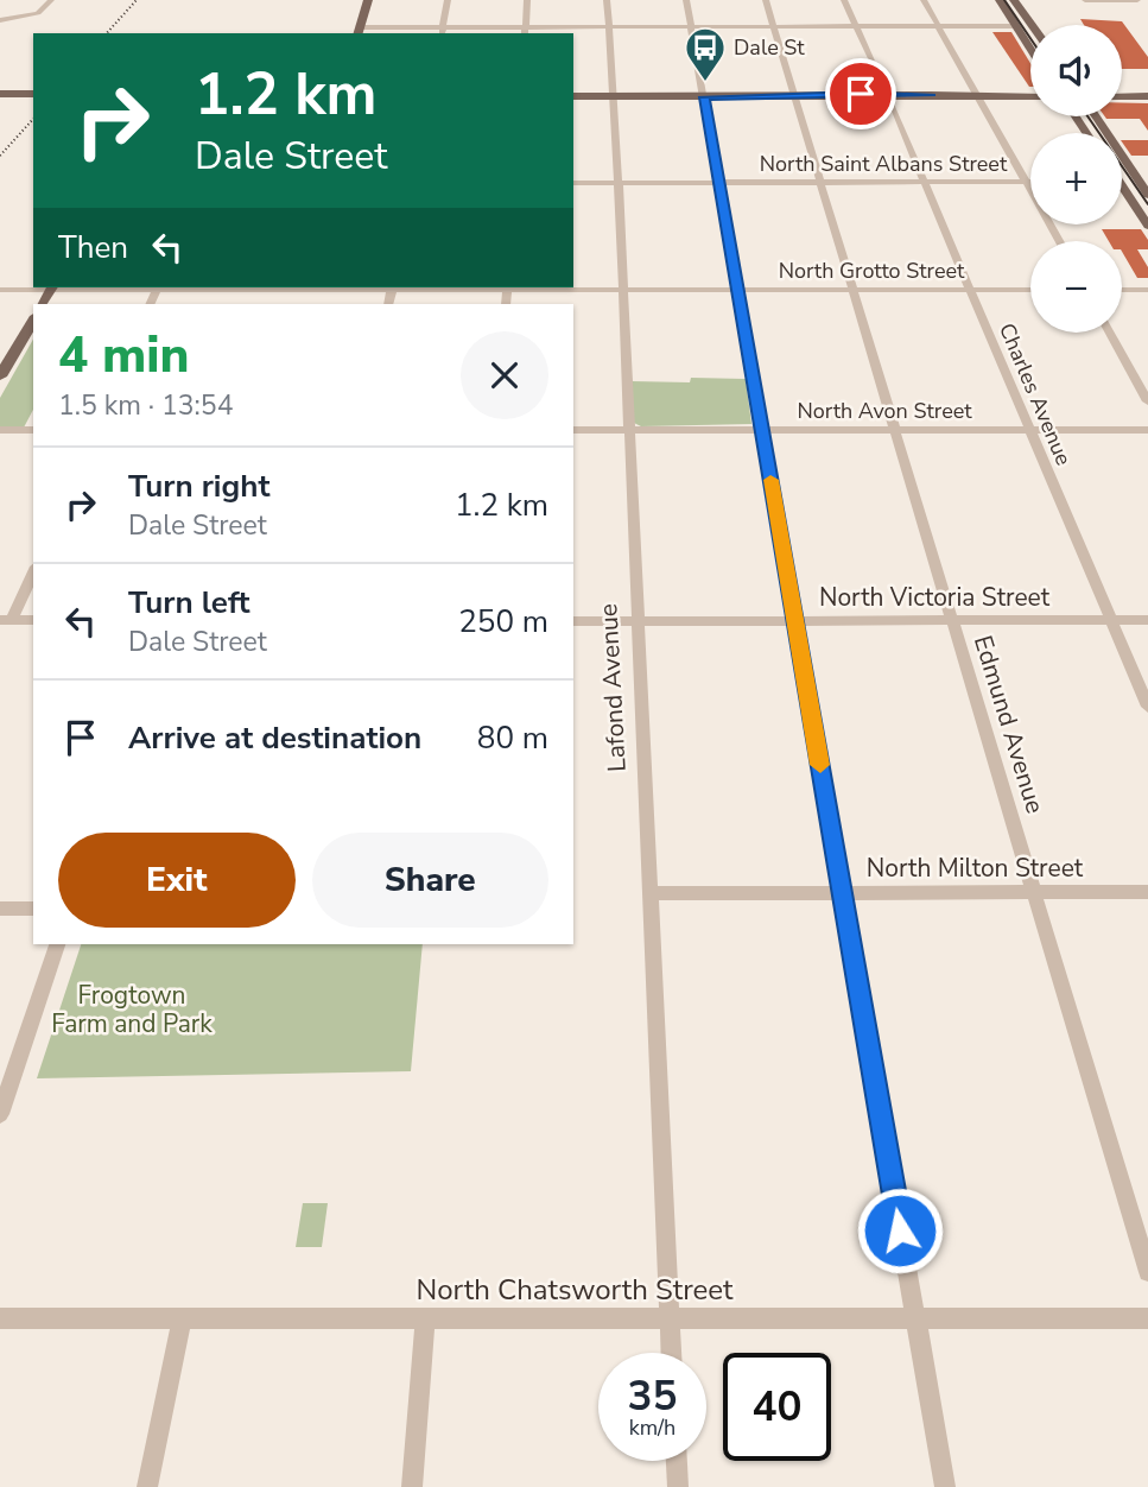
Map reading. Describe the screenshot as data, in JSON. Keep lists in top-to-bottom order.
{
  "streets": {
    "street": [
      "North Saint Albans Street",
      "North Grotto Street",
      "Charles Avenue",
      "North Avon Street",
      "North Victoria Street",
      "Lafond Avenue",
      "Edmund Avenue",
      "North Milton Street",
      "North Chatsworth Street"
    ]
  },
  "crossings": [
    ["North Saint Albans Street", "Charles Avenue"],
    ["North Saint Albans Street", "Lafond Avenue"],
    ["North Saint Albans Street", "Edmund Avenue"],
    ["North Grotto Street", "Charles Avenue"],
    ["North Grotto Street", "Lafond Avenue"],
    ["North Grotto Street", "Edmund Avenue"],
    ["Charles Avenue", "North Avon Street"],
    ["Charles Avenue", "North Victoria Street"],
    ["North Avon Street", "Lafond Avenue"],
    ["North Avon Street", "Edmund Avenue"],
    ["North Victoria Street", "Lafond Avenue"],
    ["North Victoria Street", "Edmund Avenue"],
    ["Lafond Avenue", "North Milton Street"],
    ["Lafond Avenue", "North Chatsworth Street"],
    ["Edmund Avenue", "North Milton Street"]
  ],
  "parks": ["Frogtown Farm and Park"],
  "places": {
    "bus stop": ["Dale St"]
  },
  "page": {
    "map_buttons": ["+", "−"],
    "turn": ["1.2 km", "Dale Street"],
    "then": "Then",
    "heading": ["4 min", "1.5 km · 13:54"],
    "list": [
      {
        "name": "Turn right",
        "note": "Dale Street",
        "value": "1.2 km"
      },
      {
        "name": "Turn left",
        "note": "Dale Street",
        "value": "250 m"
      },
      {
        "name": "Arrive at destination",
        "value": "80 m"
      }
    ],
    "buttons": ["Exit", "Share"],
    "speed": "35 km/h",
    "limit": "40"
  }
}
